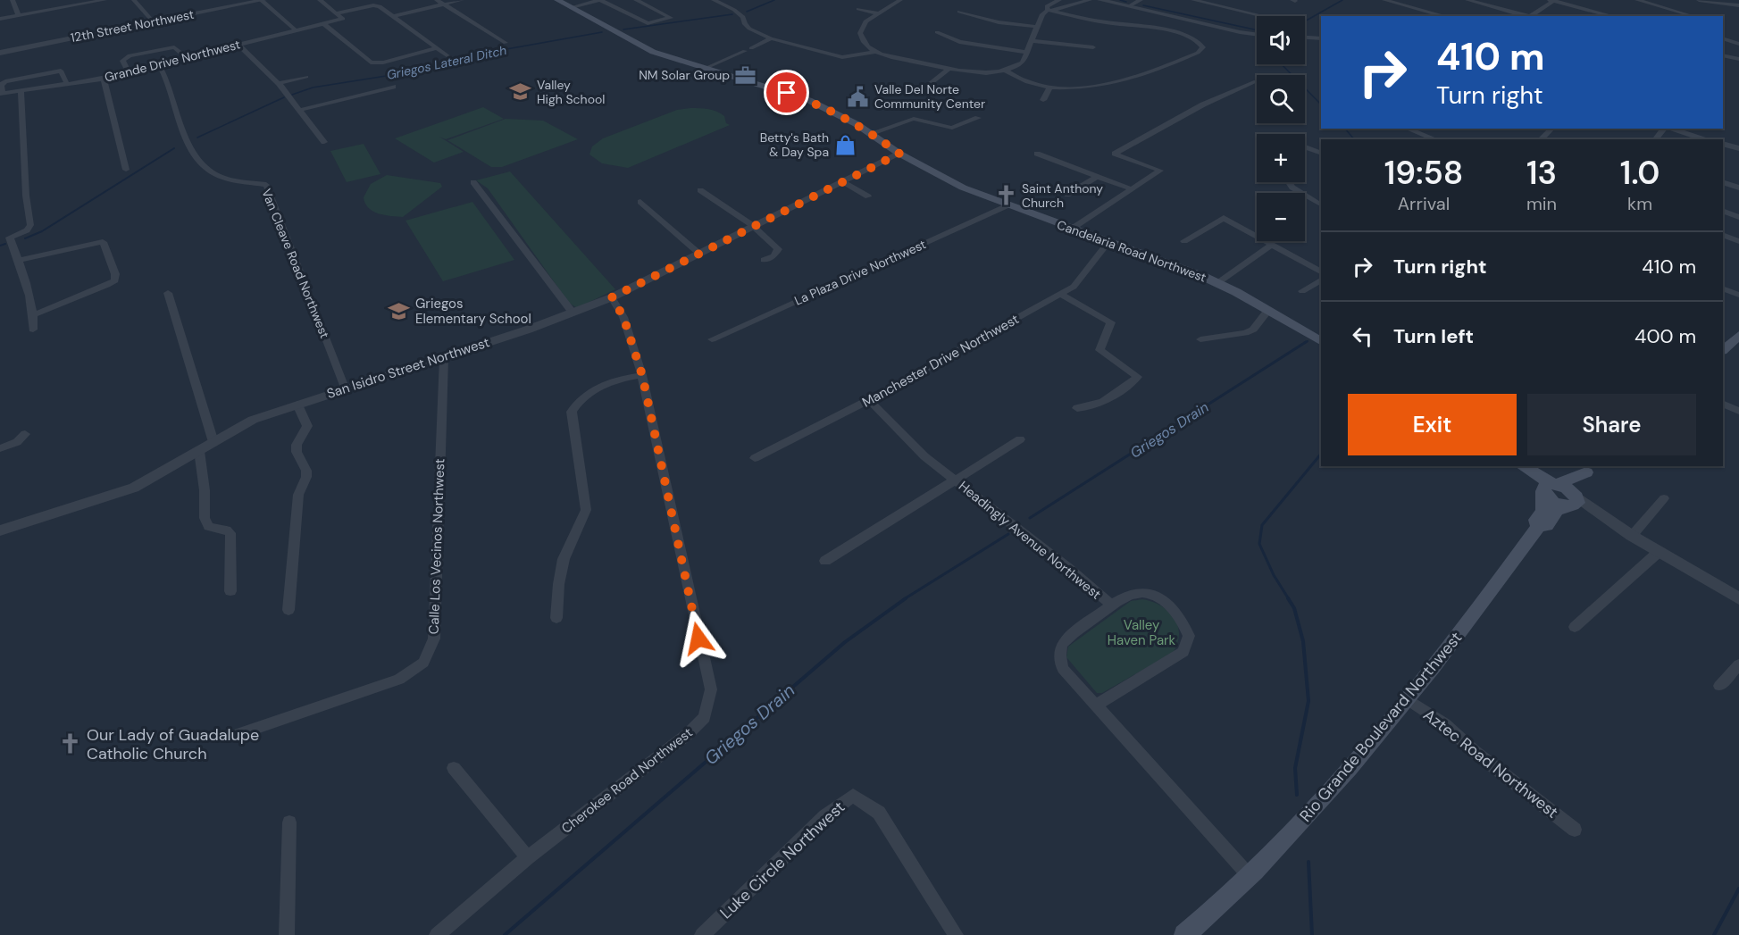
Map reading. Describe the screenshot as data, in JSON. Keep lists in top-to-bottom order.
{
  "streets": {
    "main road": ["Candelaria Road Northwest", "Rio Grande Boulevard Northwest"],
    "street": [
      "12th Street Northwest",
      "Grande Drive Northwest",
      "Van Cleave Road Northwest",
      "La Plaza Drive Northwest",
      "Manchester Drive Northwest",
      "San Isidro Street Northwest",
      "Headingly Avenue Northwest",
      "Calle Los Vecinos Northwest",
      "Aztec Road Northwest",
      "Cherokee Road Northwest",
      "Luke Circle Northwest"
    ]
  },
  "crossings": [
    ["Grande Drive Northwest", "Van Cleave Road Northwest"],
    ["Candelaria Road Northwest", "La Plaza Drive Northwest"],
    ["Candelaria Road Northwest", "Manchester Drive Northwest"],
    ["Candelaria Road Northwest", "San Isidro Street Northwest"],
    ["Van Cleave Road Northwest", "San Isidro Street Northwest"],
    ["Manchester Drive Northwest", "Headingly Avenue Northwest"],
    ["San Isidro Street Northwest", "Calle Los Vecinos Northwest"],
    ["San Isidro Street Northwest", "Cherokee Road Northwest"],
    ["Headingly Avenue Northwest", "Rio Grande Boulevard Northwest"],
    ["Rio Grande Boulevard Northwest", "Aztec Road Northwest"]
  ],
  "water": ["Griegos Lateral Ditch", "Griegos Drain"],
  "parks": ["Valley Haven Park"],
  "places": {
    "office": ["NM Solar Group"],
    "school or university": ["Valley High School", "Griegos Elementary School"],
    "public building": ["Valle Del Norte Community Center"],
    "shop": ["Betty's Bath & Day Spa"],
    "church": ["Saint Anthony Church", "Our Lady of Guadalupe Catholic Church"]
  },
  "page": {
    "map_buttons": ["+", "−"],
    "turn": ["410 m", "Turn right"],
    "eta": [
      "19:58",
      "Arrival",
      "13",
      "min",
      "1.0",
      "km"
    ],
    "list": [
      {
        "name": "Turn right",
        "value": "410 m"
      },
      {
        "name": "Turn left",
        "value": "400 m"
      }
    ],
    "buttons": ["Exit", "Share"]
  }
}
